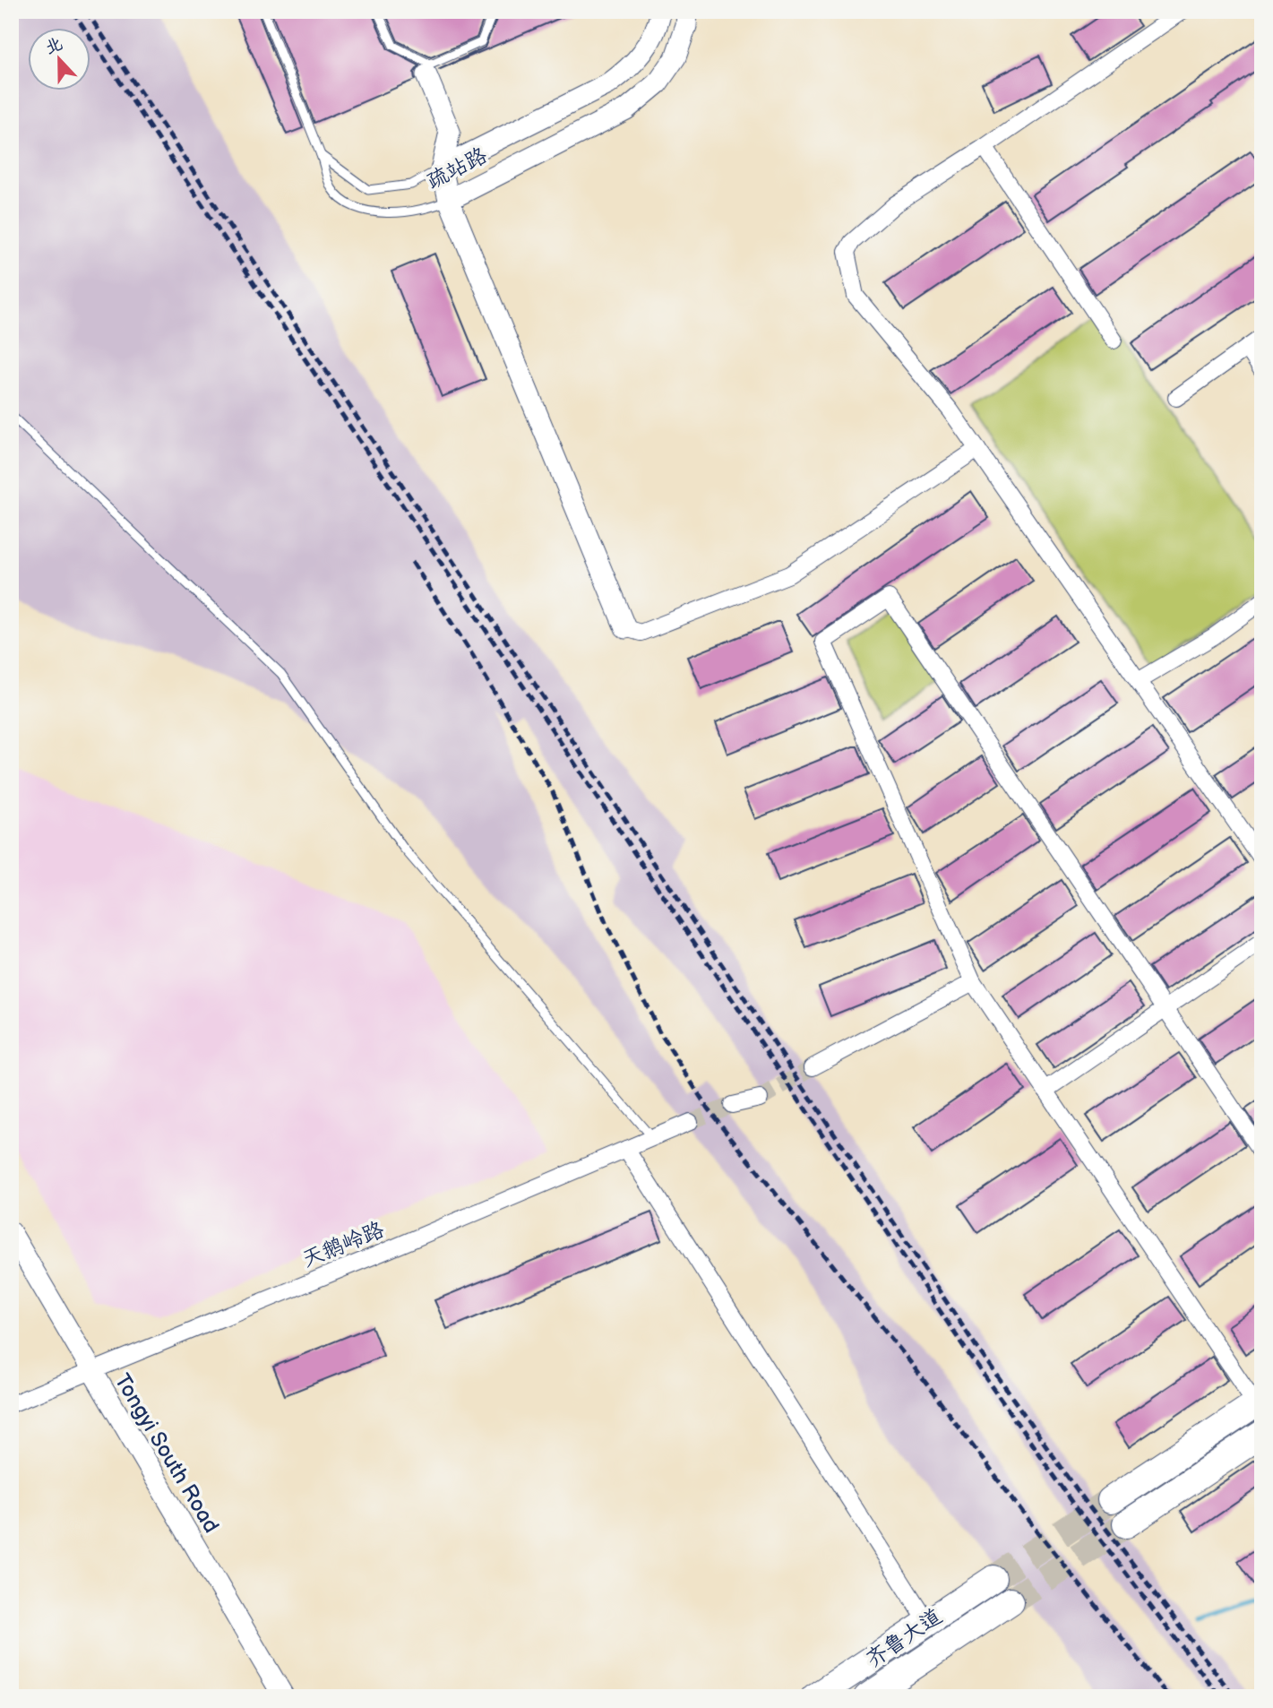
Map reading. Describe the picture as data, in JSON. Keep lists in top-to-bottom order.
{
  "streets": {
    "main road": ["齐鲁大道"],
    "street": ["疏站路", "天鹅岭路", "Tongyi South Road"]
  },
  "crossings": [
    ["天鹅岭路", "Tongyi South Road"]
  ],
  "north": "top"
}
